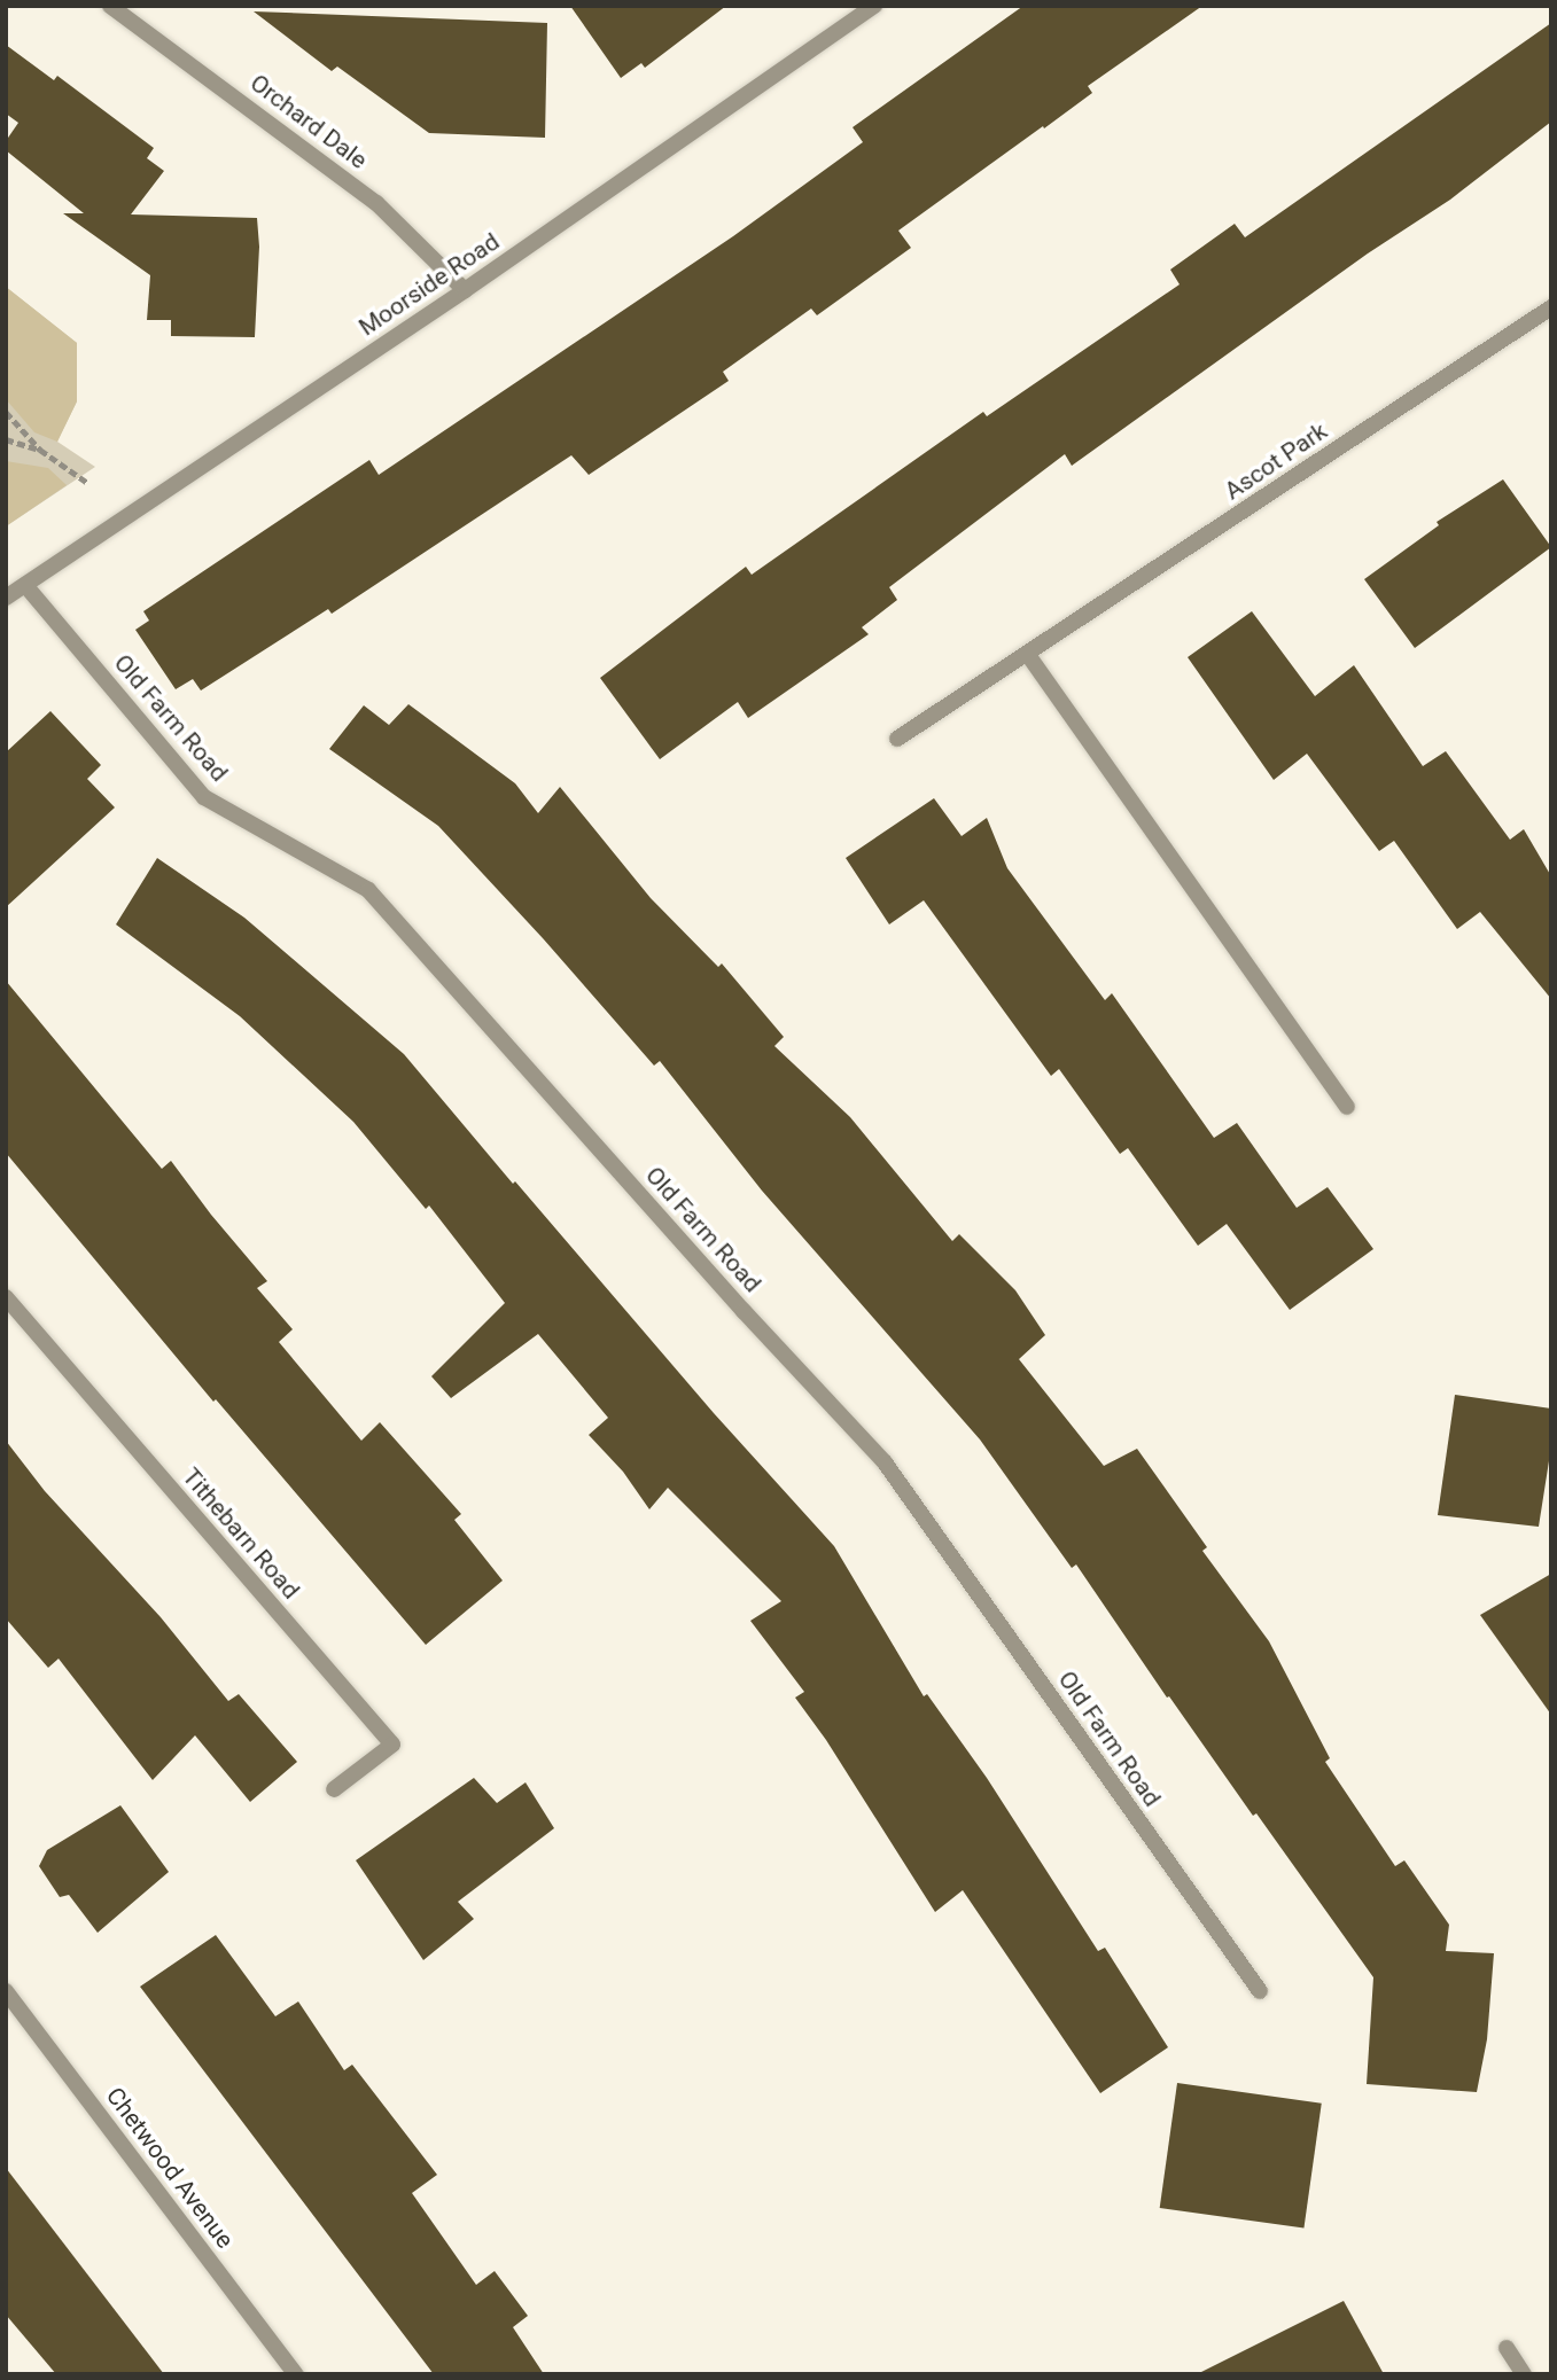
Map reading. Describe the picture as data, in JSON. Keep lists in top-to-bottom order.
{
  "streets": {
    "street": [
      "Orchard Dale",
      "Moorside Road",
      "Ascot Park",
      "Old Farm Road",
      "Tithebarn Road",
      "Chetwood Avenue"
    ]
  },
  "crossings": [
    ["Orchard Dale", "Moorside Road"],
    ["Moorside Road", "Old Farm Road"]
  ]
}
